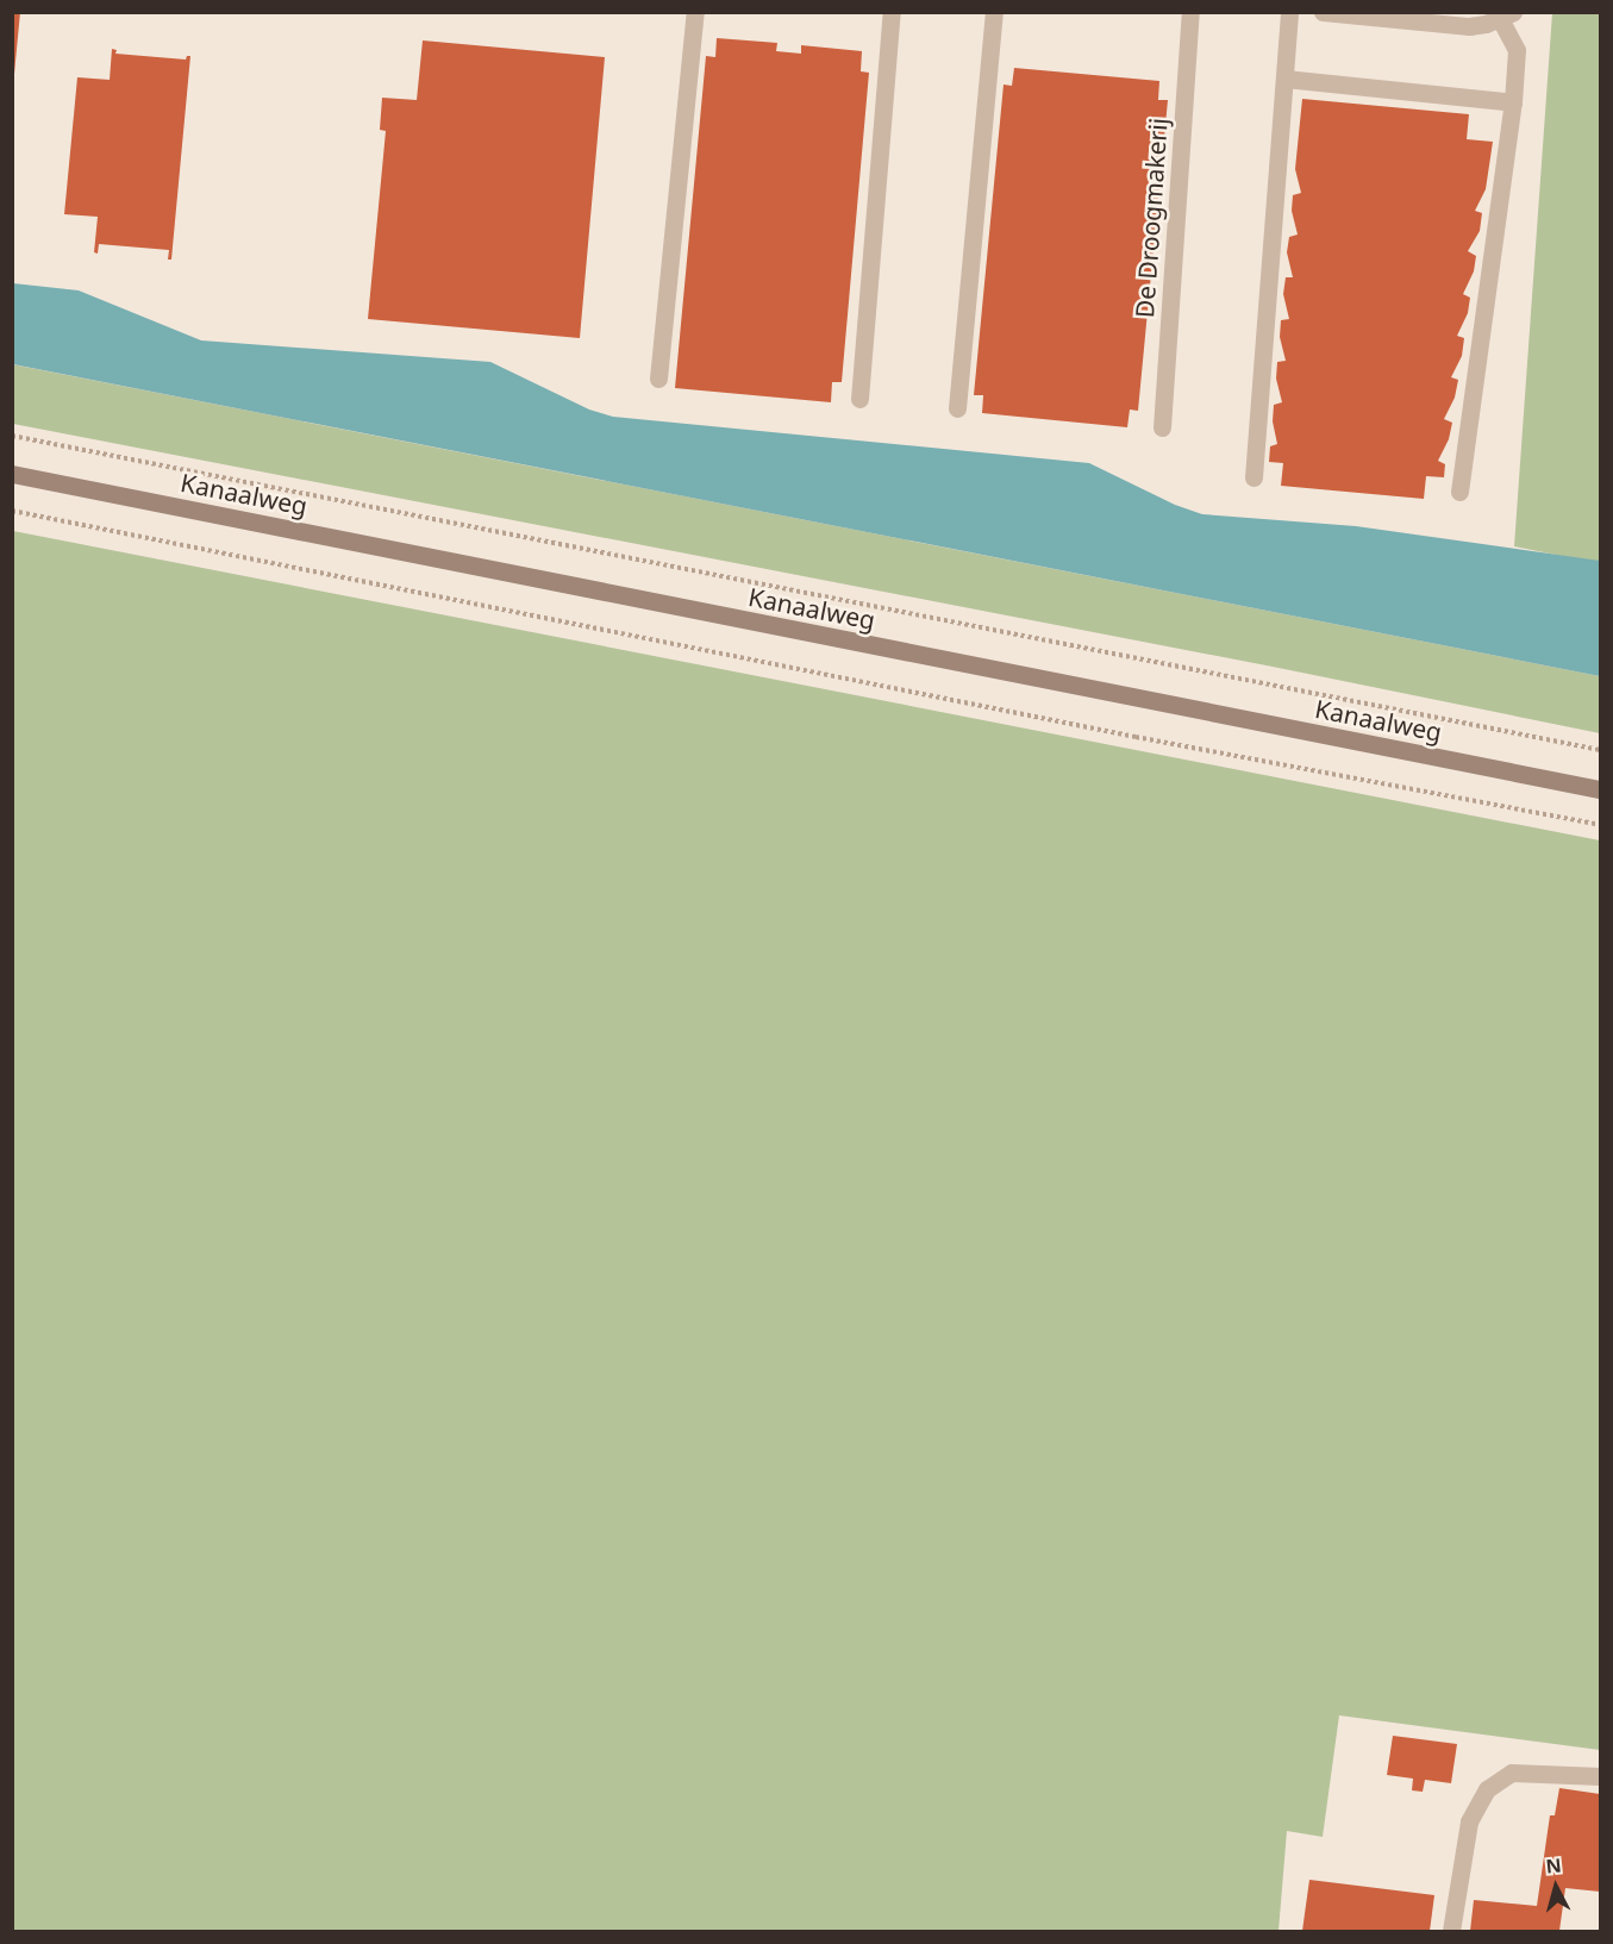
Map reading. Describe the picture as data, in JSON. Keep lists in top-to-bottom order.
{
  "streets": {
    "street": ["De Droogmakerij", "Kanaalweg"]
  },
  "north": "top"
}
